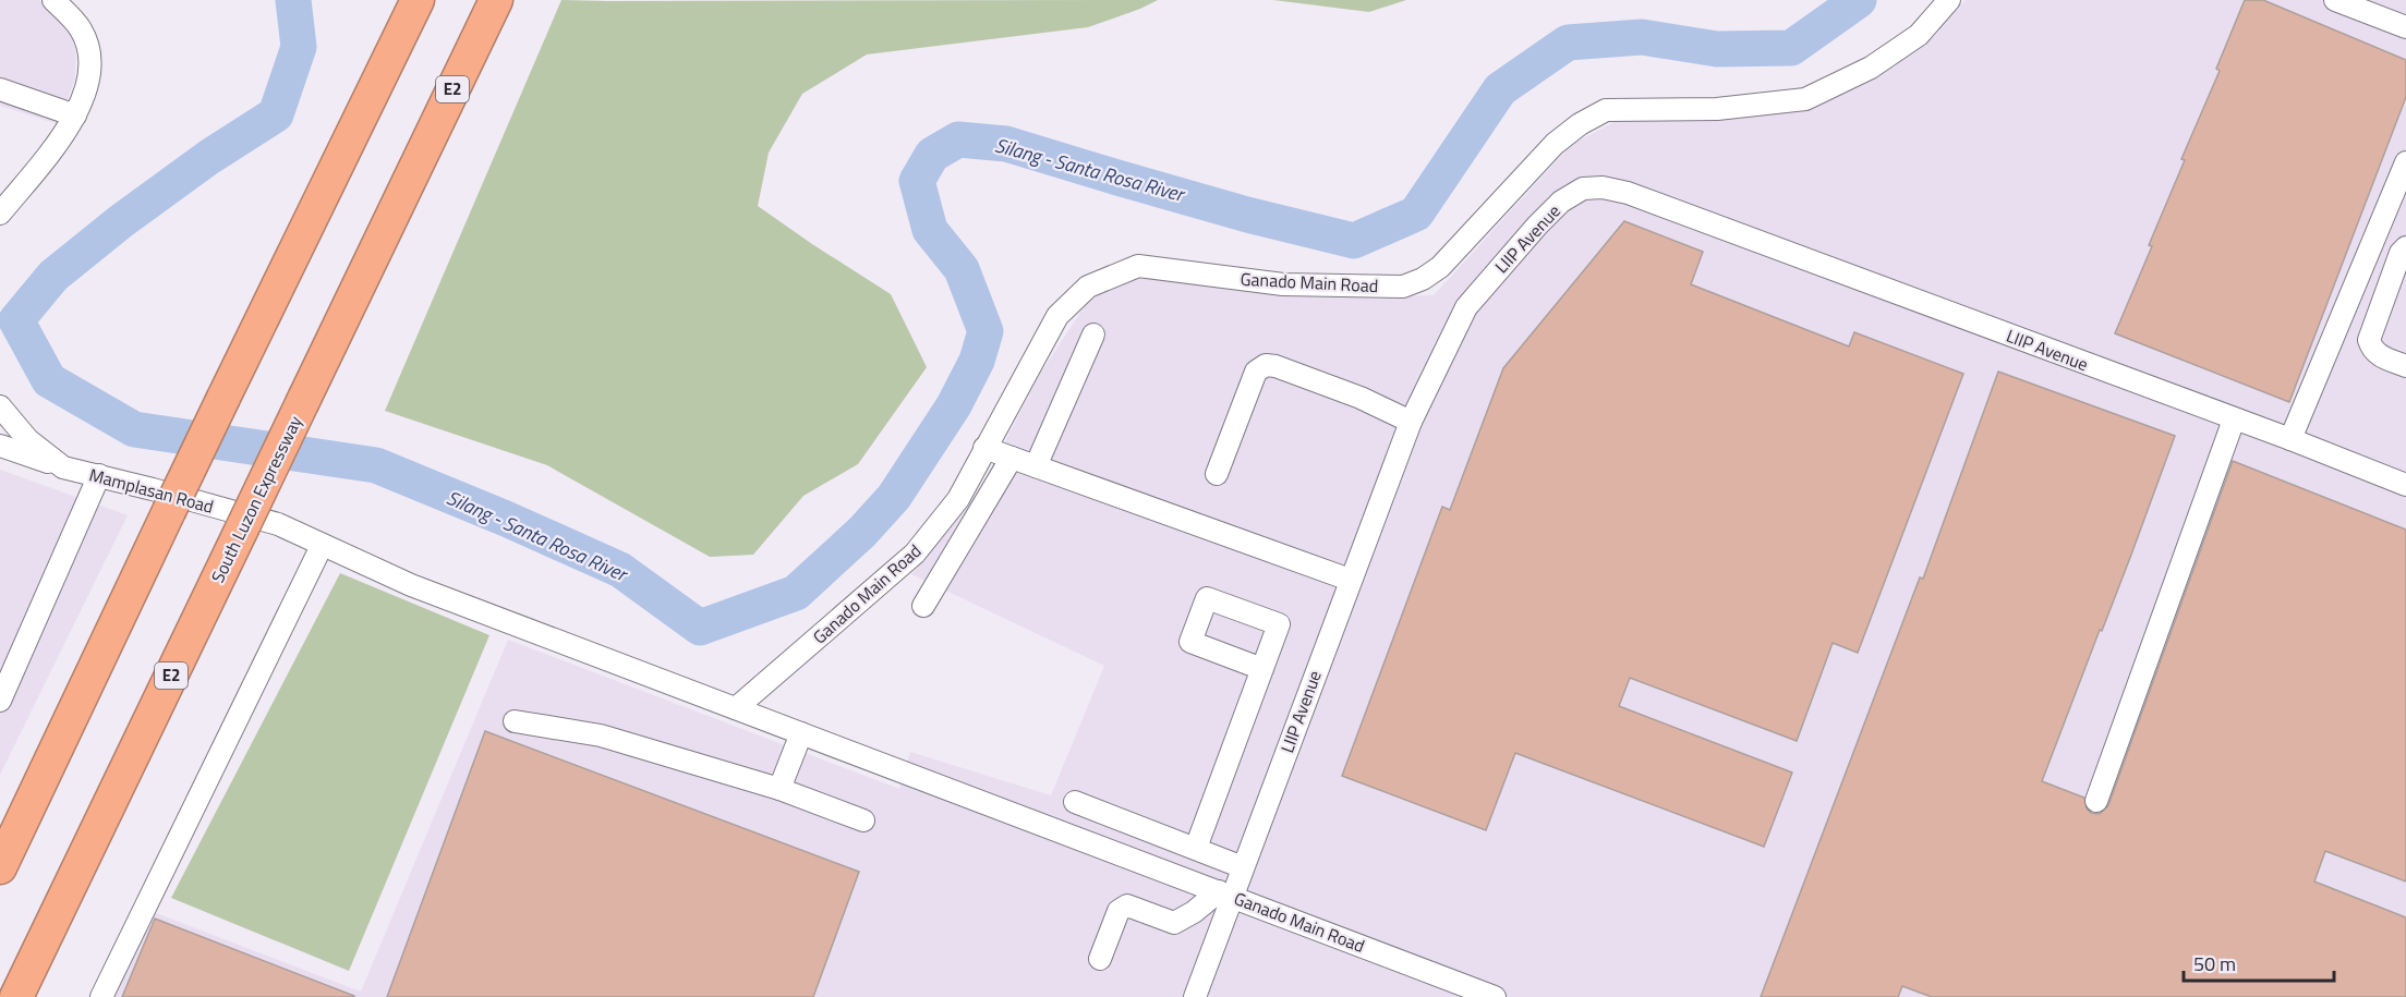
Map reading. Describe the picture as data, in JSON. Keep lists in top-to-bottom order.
{
  "streets": {
    "highway": ["E2", "South Luzon Expressway"],
    "street": ["LIIP Avenue", "Ganado Main Road", "Mamplasan Road"]
  },
  "crossings": [
    ["LIIP Avenue", "Ganado Main Road"],
    ["Ganado Main Road", "Mamplasan Road"]
  ],
  "water": ["Silang - Santa Rosa River"],
  "scale_bar": "50 m"
}
